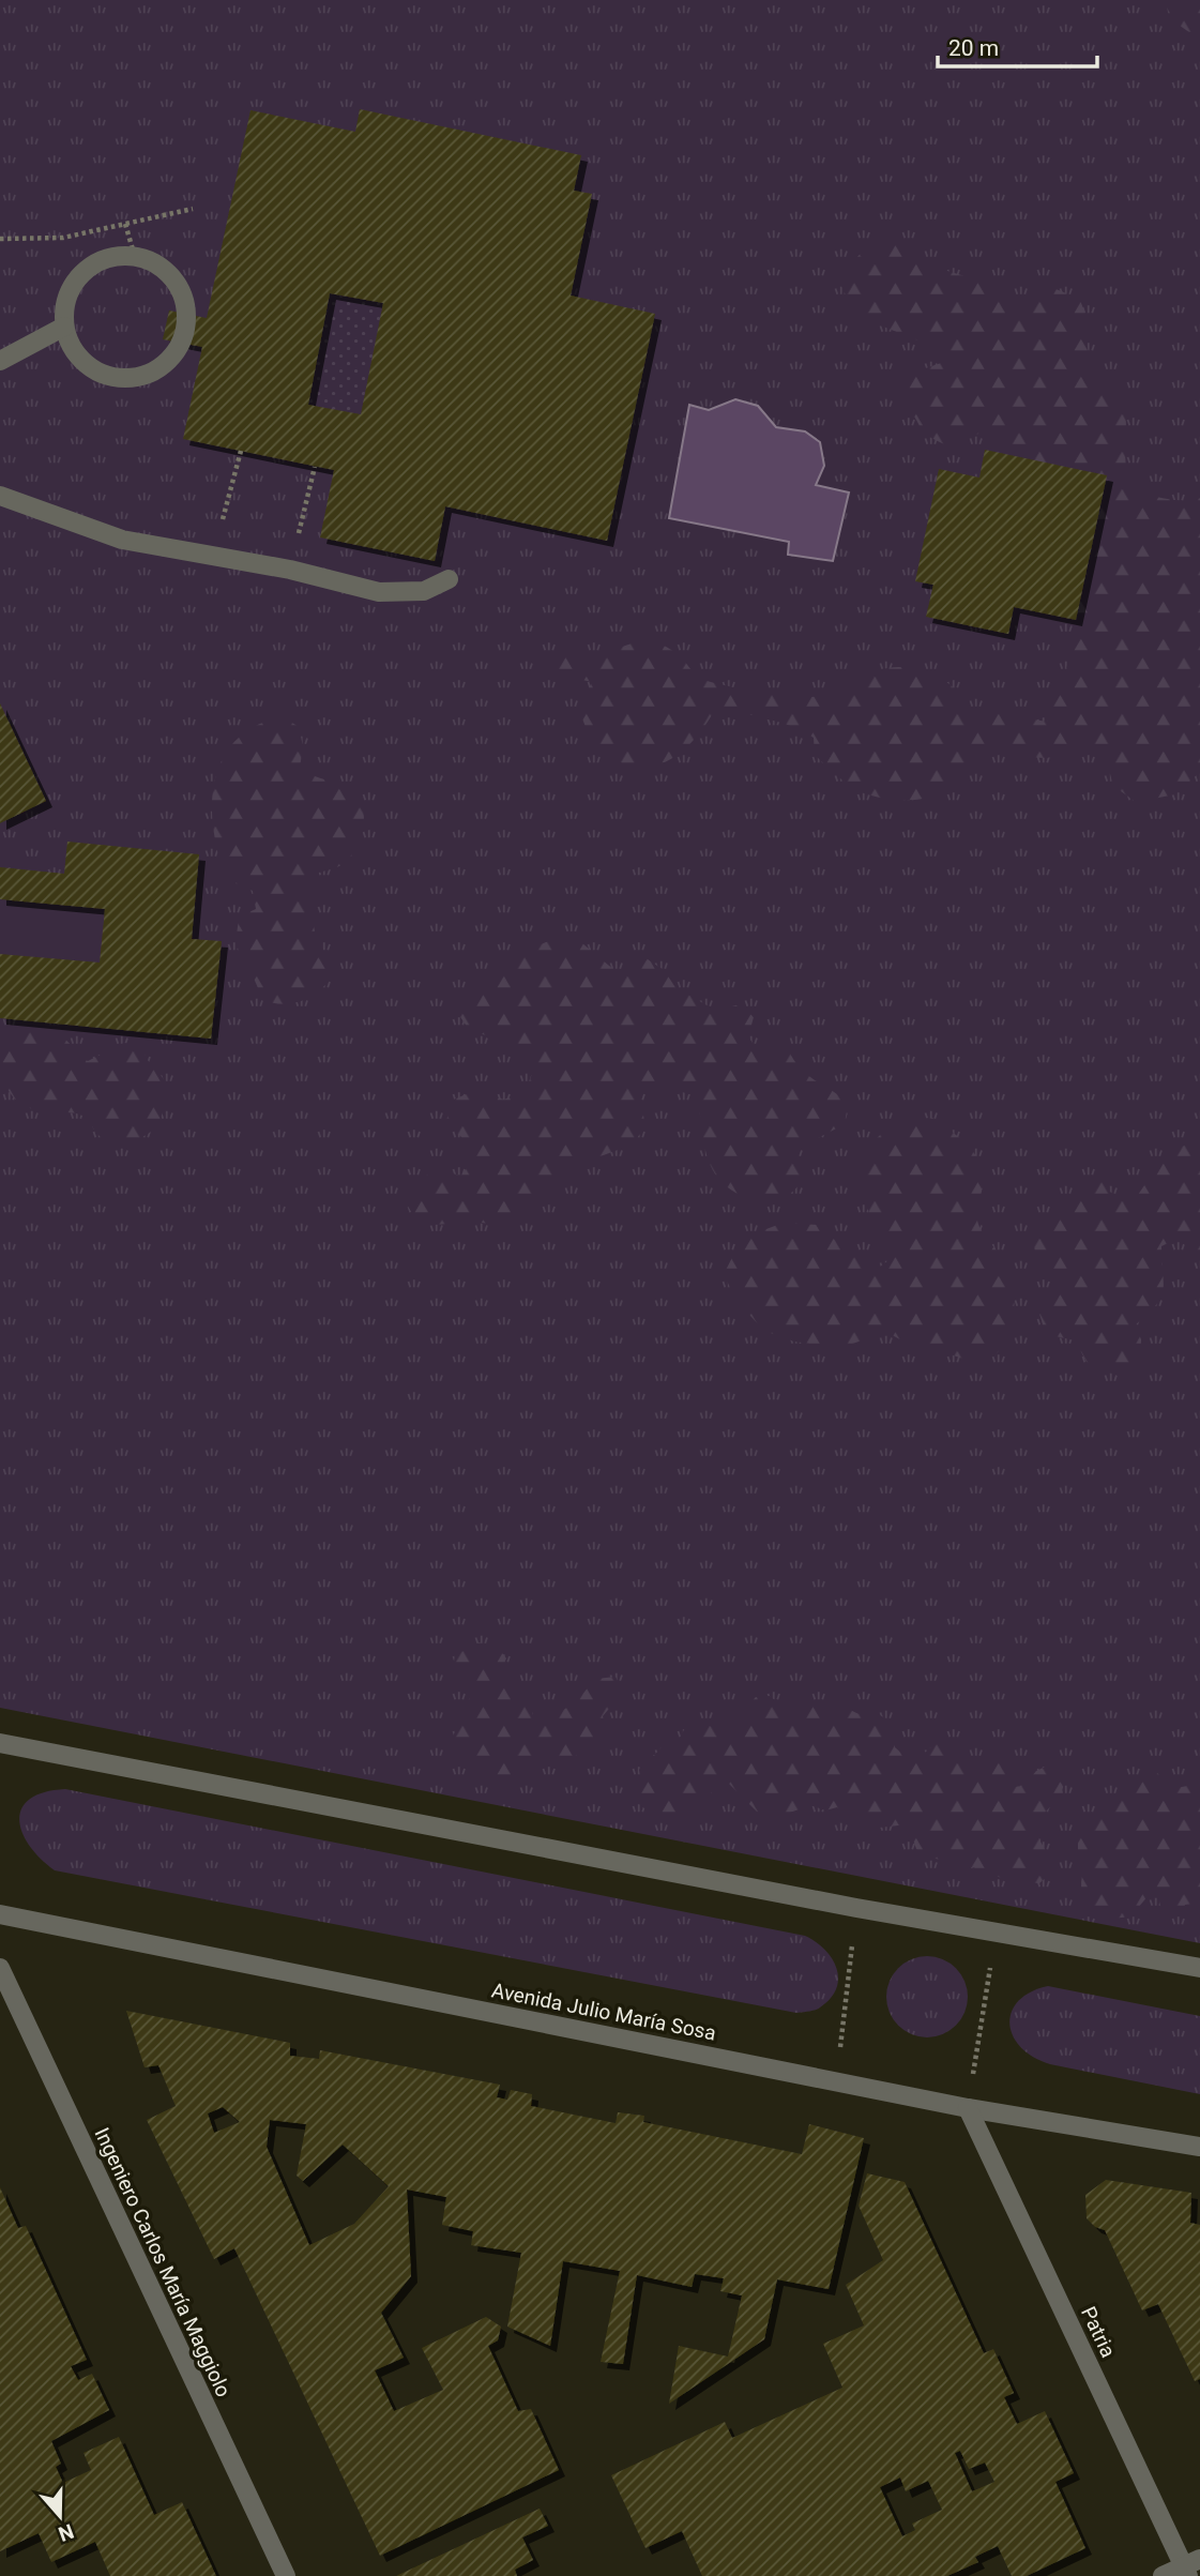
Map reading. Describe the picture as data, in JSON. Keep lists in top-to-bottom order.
{
  "streets": {
    "street": ["Avenida Julio María Sosa", "Ingeniero Carlos María Maggiolo", "Patria"]
  },
  "crossings": [
    ["Avenida Julio María Sosa", "Patria"]
  ],
  "scale_bar": "20 m",
  "north": "bottom"
}
